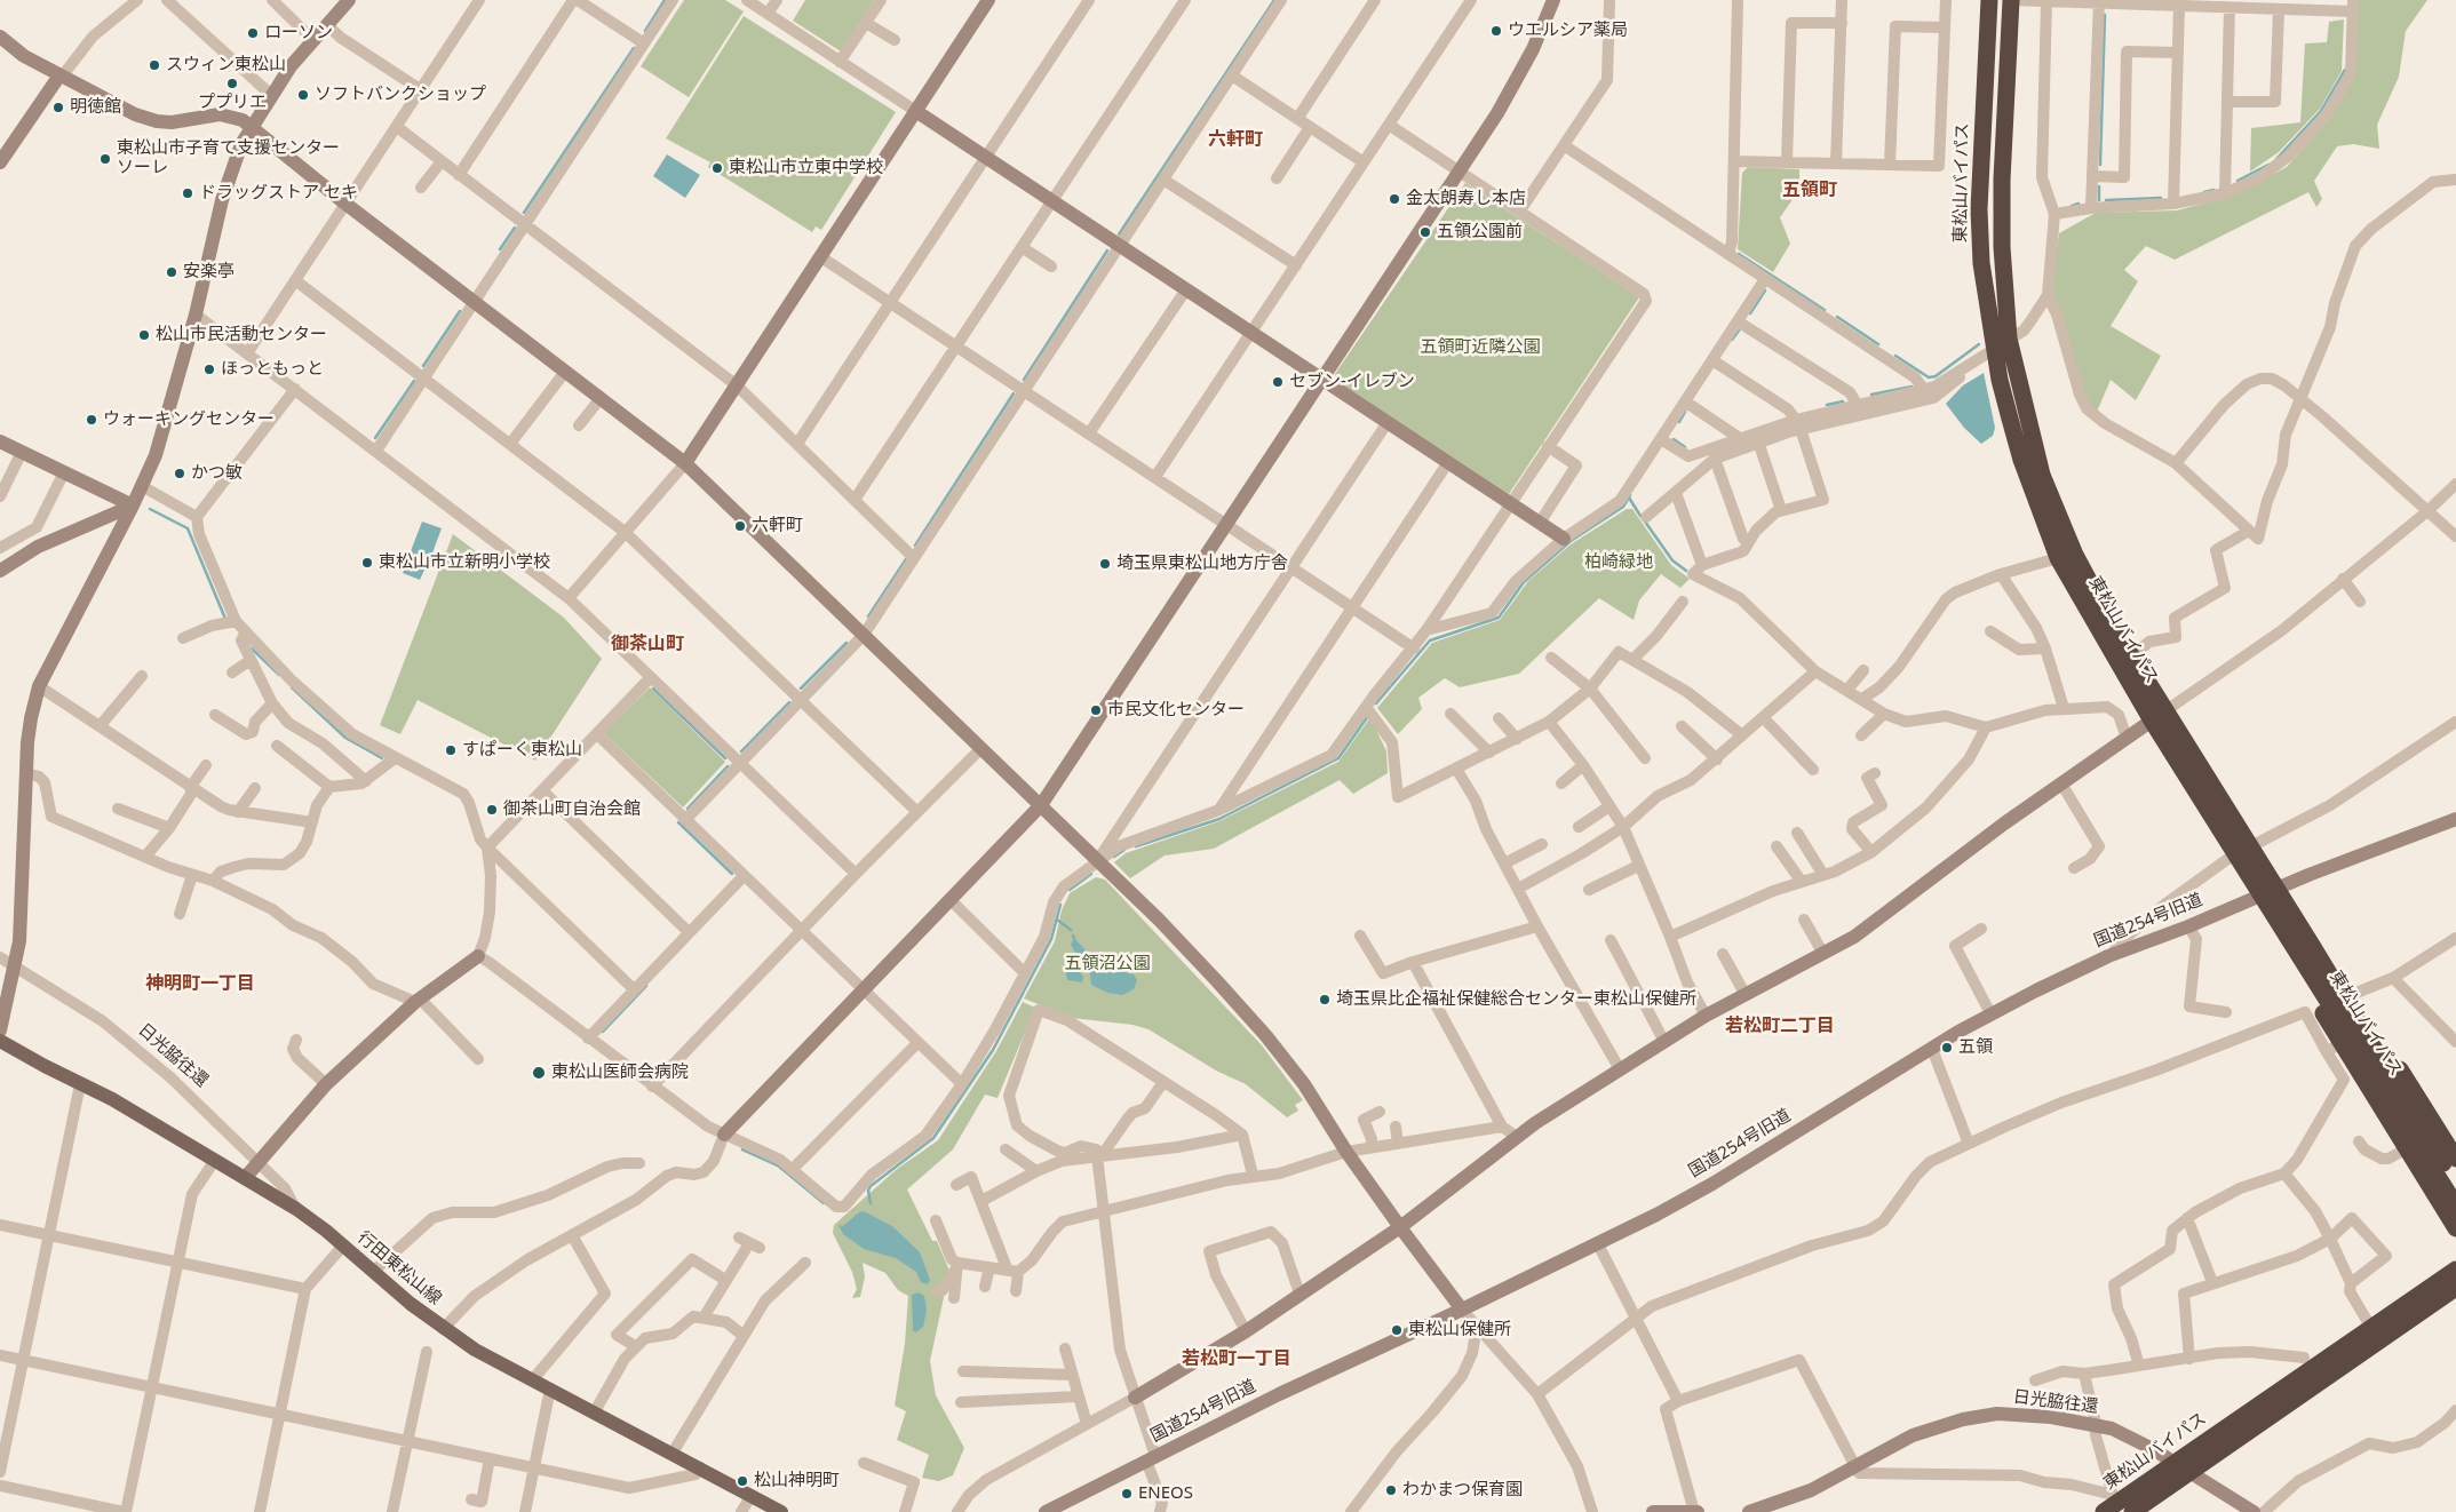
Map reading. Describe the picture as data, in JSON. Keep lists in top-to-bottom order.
{
  "streets": {
    "highway": ["東松山バイパス"],
    "main road": ["行田東松山線"],
    "street": ["国道254号旧道", "日光脇往還"]
  },
  "crossings": [
    ["東松山バイパス", "国道254号旧道"],
    ["東松山バイパス", "日光脇往還"],
    ["日光脇往還", "行田東松山線"]
  ],
  "districts": [
    "六軒町",
    "五領町",
    "御茶山町",
    "神明町一丁目",
    "若松町二丁目",
    "若松町一丁目"
  ],
  "parks": ["五領町近隣公園", "柏崎緑地", "五領沼公園"],
  "places": [
    "ウエルシア薬局",
    "ローソン",
    "スウィン東松山",
    "ププリエ",
    "ソフトバンクショップ",
    "明徳館",
    "東松山市子育て支援センター ソーレ",
    "東松山市立東中学校",
    "ドラッグストア セキ",
    "金太朗寿し本店",
    "五領公園前",
    "安楽亭",
    "松山市民活動センター",
    "ほっともっと",
    "セブン-イレブン",
    "ウォーキングセンター",
    "かつ敏",
    "六軒町",
    "東松山市立新明小学校",
    "埼玉県東松山地方庁舎",
    "市民文化センター",
    "すぱーく東松山",
    "御茶山町自治会館",
    "埼玉県比企福祉保健総合センター東松山保健所",
    "五領",
    "東松山医師会病院",
    "東松山保健所",
    "松山神明町",
    "わかまつ保育園",
    "ENEOS"
  ]
}
